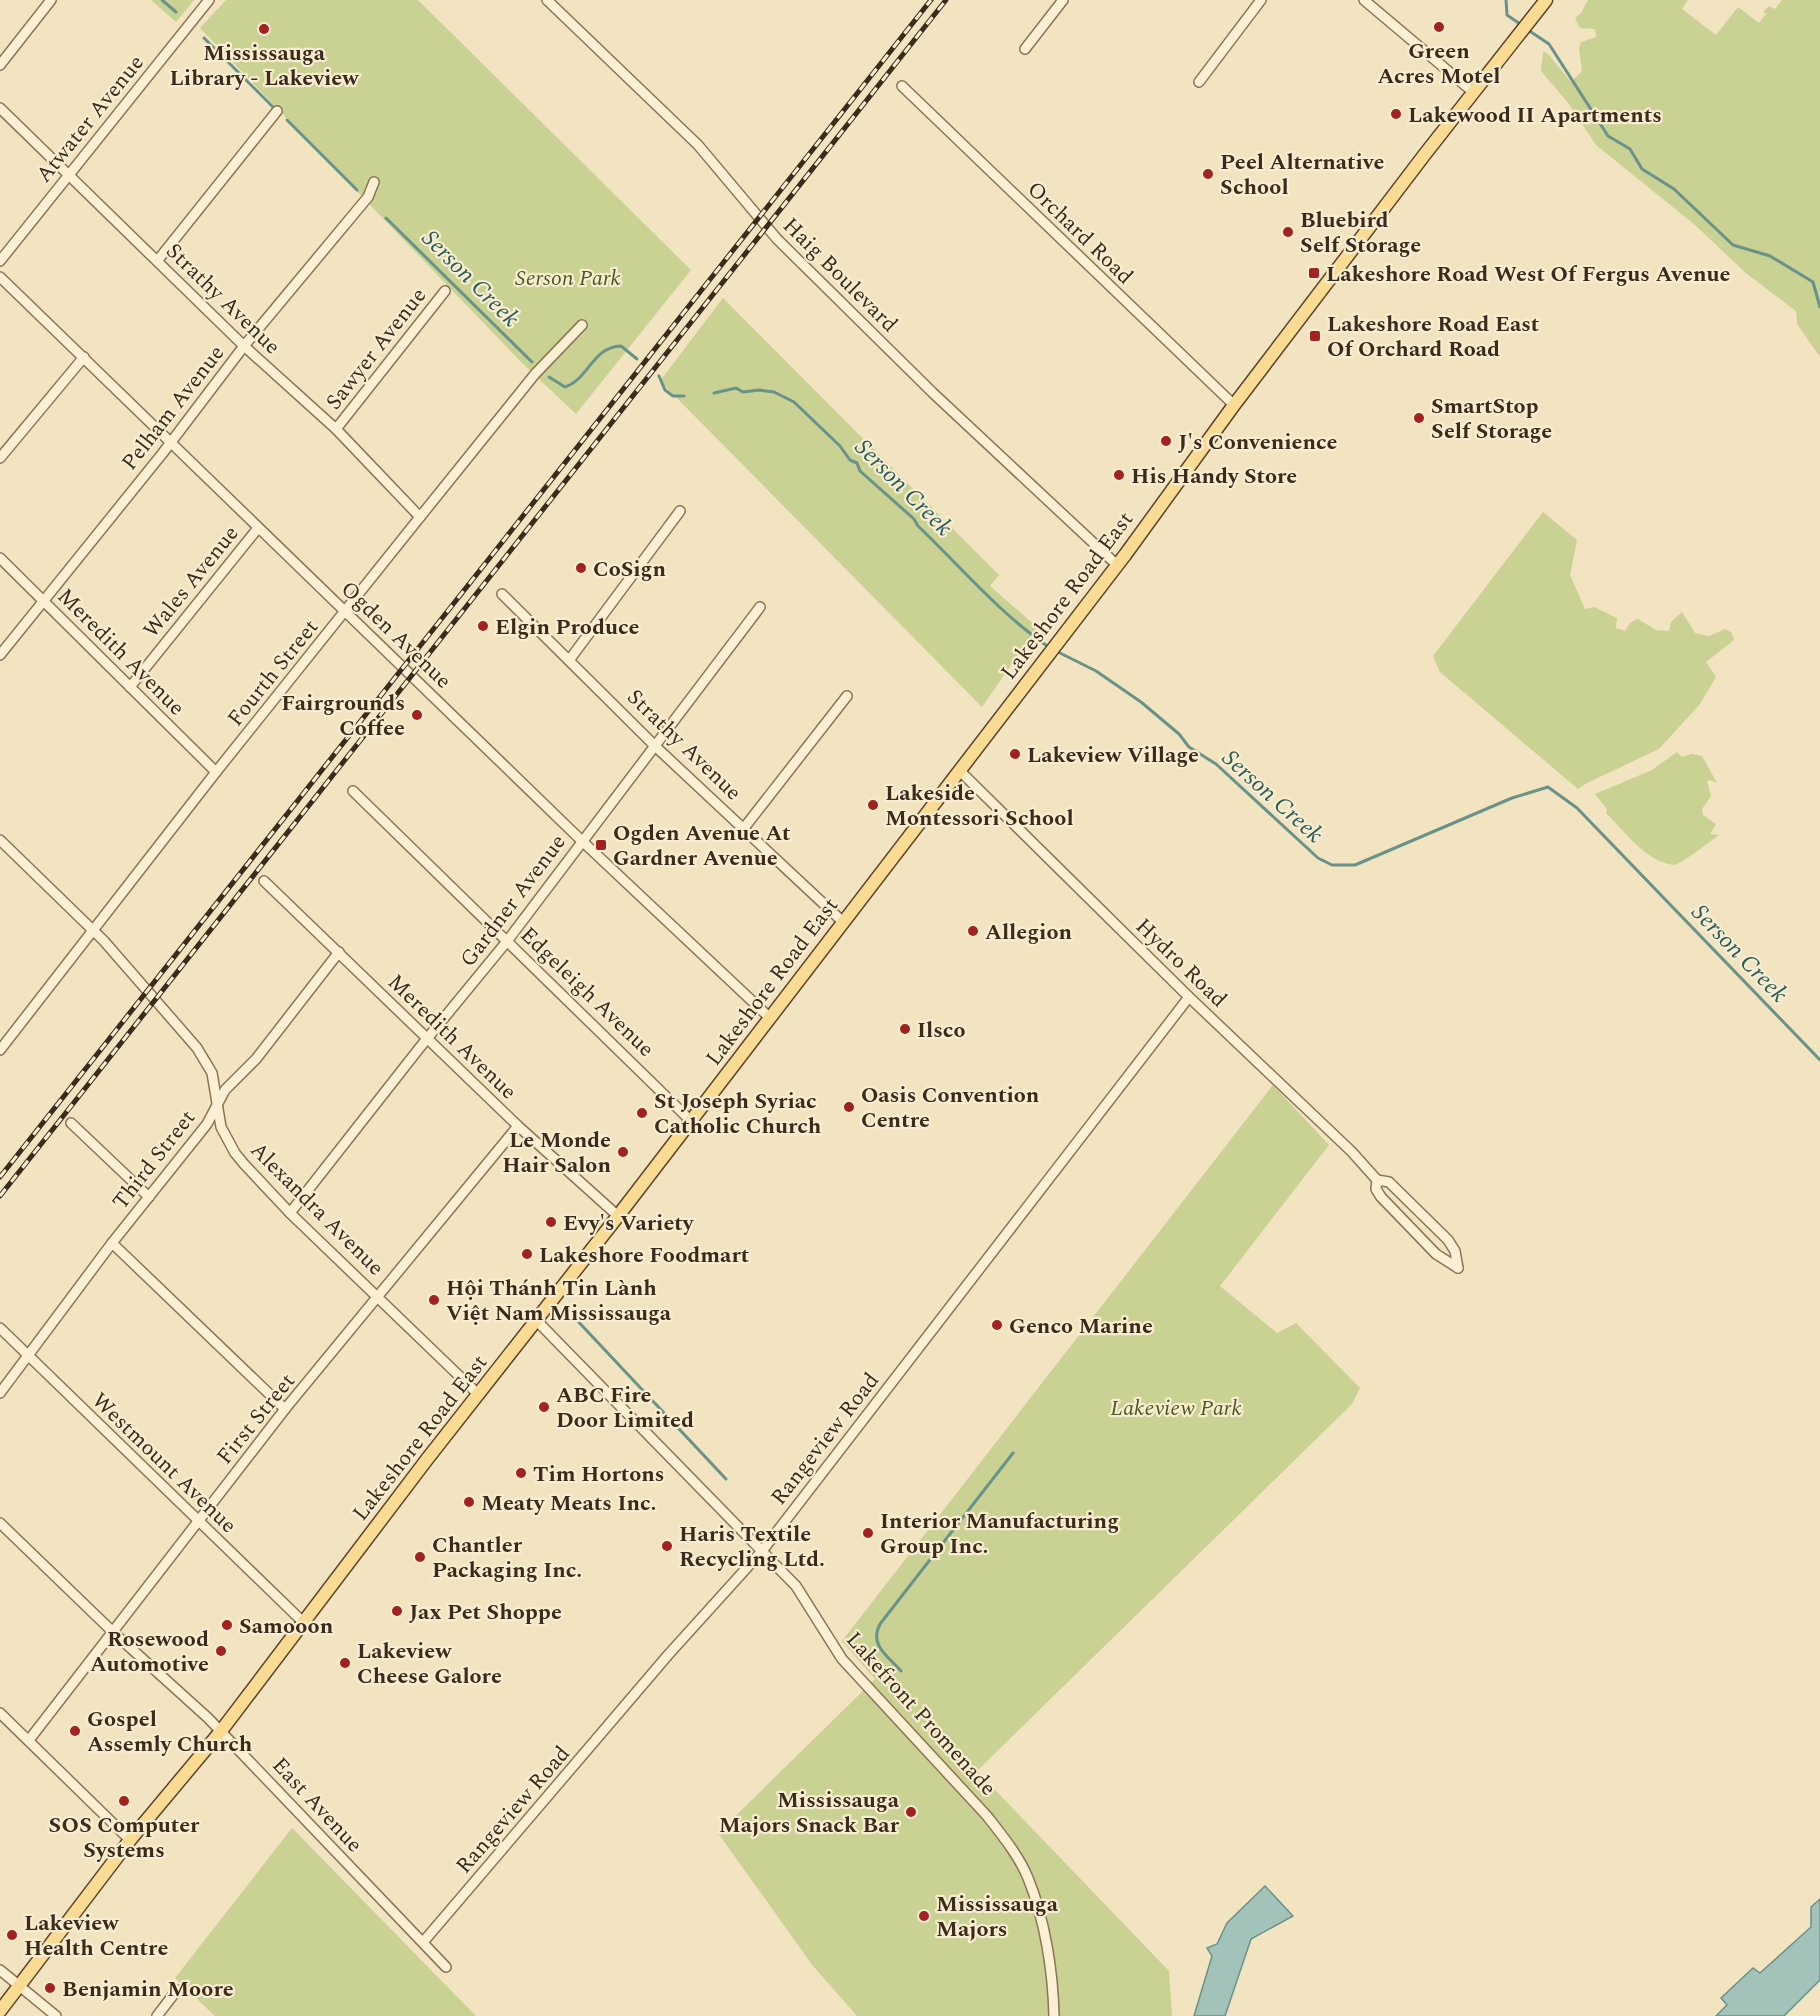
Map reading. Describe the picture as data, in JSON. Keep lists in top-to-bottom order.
{
  "streets": {
    "main road": ["Lakeshore Road East"],
    "street": [
      "Atwater Avenue",
      "Orchard Road",
      "Haig Boulevard",
      "Strathy Avenue",
      "Sawyer Avenue",
      "Pelham Avenue",
      "Wales Avenue",
      "Ogden Avenue",
      "Meredith Avenue",
      "Fourth Street",
      "Gardner Avenue",
      "Hydro Road",
      "Edgeleigh Avenue",
      "Third Street",
      "Alexandra Avenue",
      "First Street",
      "Rangeview Road",
      "Westmount Avenue",
      "Lakefront Promenade",
      "East Avenue"
    ]
  },
  "crossings": [
    ["Atwater Avenue", "Strathy Avenue"],
    ["Orchard Road", "Lakeshore Road East"],
    ["Haig Boulevard", "Lakeshore Road East"],
    ["Strathy Avenue", "Sawyer Avenue"],
    ["Strathy Avenue", "Pelham Avenue"],
    ["Strathy Avenue", "Lakeshore Road East"],
    ["Strathy Avenue", "Fourth Street"],
    ["Strathy Avenue", "Gardner Avenue"],
    ["Pelham Avenue", "Ogden Avenue"],
    ["Pelham Avenue", "Meredith Avenue"],
    ["Wales Avenue", "Ogden Avenue"],
    ["Wales Avenue", "Meredith Avenue"],
    ["Lakeshore Road East", "Ogden Avenue"],
    ["Lakeshore Road East", "Meredith Avenue"],
    ["Lakeshore Road East", "Hydro Road"],
    ["Lakeshore Road East", "Edgeleigh Avenue"],
    ["Lakeshore Road East", "Alexandra Avenue"],
    ["Lakeshore Road East", "Westmount Avenue"],
    ["Lakeshore Road East", "Lakefront Promenade"],
    ["Lakeshore Road East", "East Avenue"],
    ["Ogden Avenue", "Fourth Street"],
    ["Ogden Avenue", "Gardner Avenue"],
    ["Meredith Avenue", "Fourth Street"],
    ["Meredith Avenue", "Gardner Avenue"],
    ["Meredith Avenue", "Third Street"],
    ["Meredith Avenue", "First Street"],
    ["Fourth Street", "Alexandra Avenue"],
    ["Gardner Avenue", "Edgeleigh Avenue"],
    ["Gardner Avenue", "Alexandra Avenue"],
    ["Hydro Road", "Rangeview Road"],
    ["Third Street", "Alexandra Avenue"],
    ["Third Street", "Westmount Avenue"],
    ["Alexandra Avenue", "First Street"],
    ["First Street", "Westmount Avenue"],
    ["First Street", "East Avenue"],
    ["Rangeview Road", "Lakefront Promenade"],
    ["Rangeview Road", "East Avenue"]
  ],
  "water": ["Serson Creek"],
  "parks": ["Serson Park", "Lakeview Park"],
  "places": {
    "other": [
      "Green Acres Motel",
      "Mississauga Library - Lakeview",
      "Lakewood II Apartments",
      "Peel Alternative School",
      "Bluebird Self Storage",
      "SmartStop Self Storage",
      "J's Convenience",
      "His Handy Store",
      "CoSign",
      "Elgin Produce",
      "Fairgrounds Coffee",
      "Lakeview Village",
      "Lakeside Montessori School",
      "Allegion",
      "Ilsco",
      "Oasis Convention Centre",
      "St Joseph Syriac Catholic Church",
      "Le Monde Hair Salon",
      "Evy's Variety",
      "Lakeshore Foodmart",
      "Hội Thánh Tin Lành Việt Nam Mississauga",
      "Genco Marine",
      "ABC Fire Door Limited",
      "Tim Hortons",
      "Meaty Meats Inc.",
      "Interior Manufacturing Group Inc.",
      "Haris Textile Recycling Ltd.",
      "Chantler Packaging Inc.",
      "Jax Pet Shoppe",
      "Samooon",
      "Rosewood Automotive",
      "Lakeview Cheese Galore",
      "Gospel Assemly Church",
      "SOS Computer Systems",
      "Mississauga Majors Snack Bar",
      "Mississauga Majors",
      "Lakeview Health Centre",
      "Benjamin Moore"
    ],
    "transit": ["Lakeshore Road West Of Fergus Avenue", "Lakeshore Road East Of Orchard Road", "Ogden Avenue At Gardner Avenue"]
  }
}
